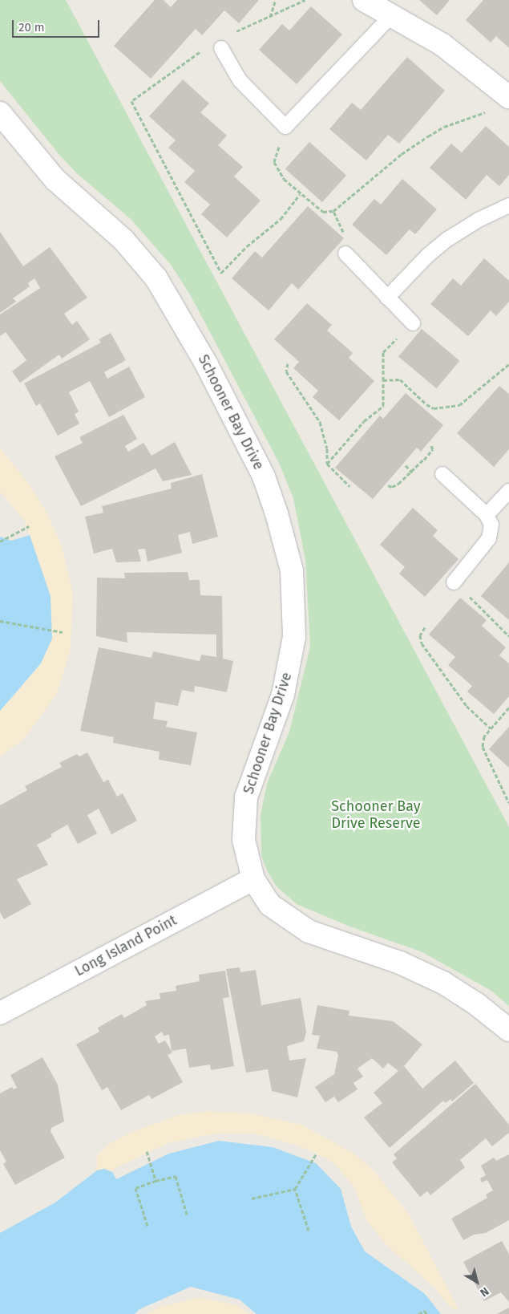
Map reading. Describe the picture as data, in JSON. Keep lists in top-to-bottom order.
{
  "streets": {
    "street": ["Schooner Bay Drive", "Long Island Point"]
  },
  "crossings": [
    ["Schooner Bay Drive", "Long Island Point"]
  ],
  "parks": ["Schooner Bay Drive Reserve"],
  "scale_bar": "20 m",
  "north": "bottom right"
}
